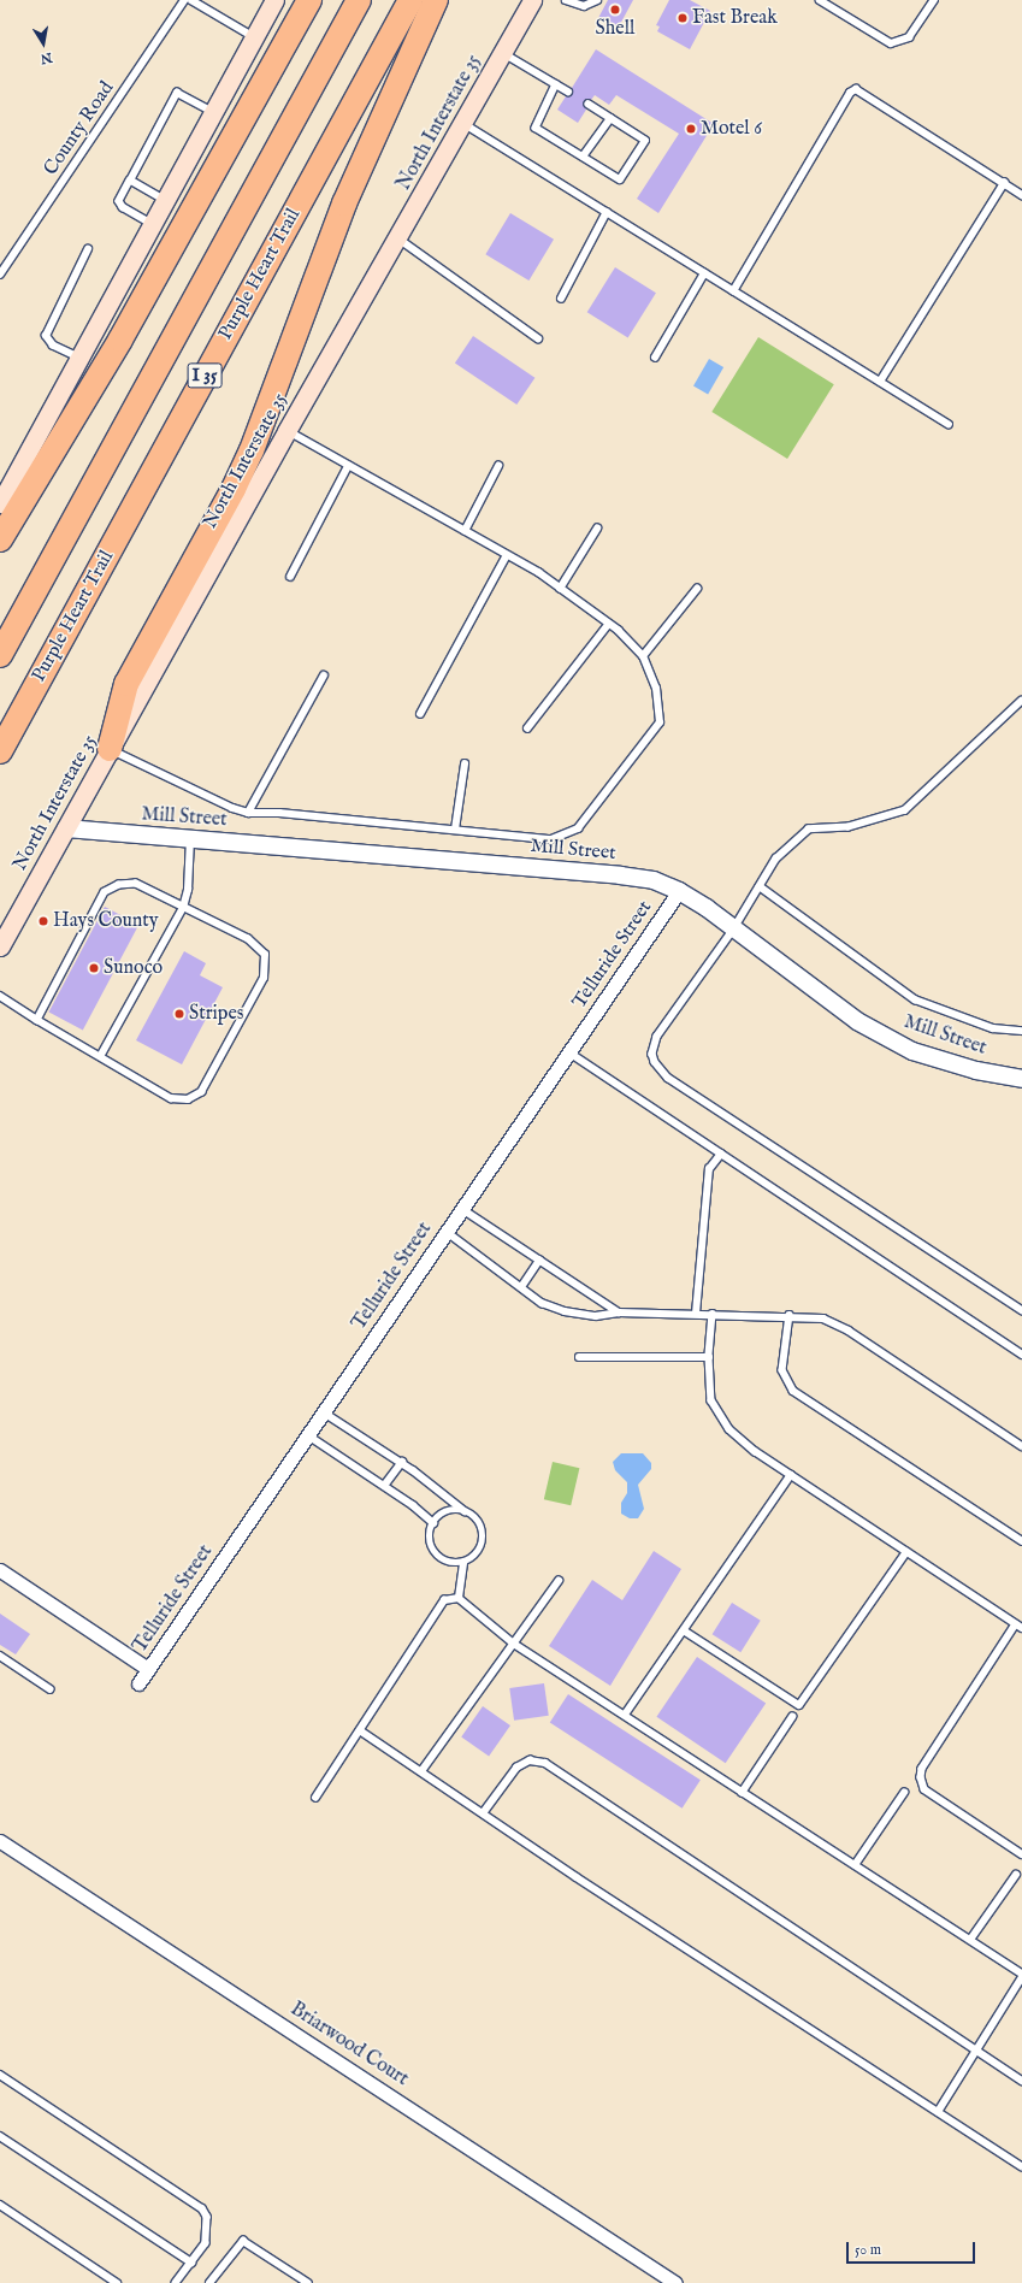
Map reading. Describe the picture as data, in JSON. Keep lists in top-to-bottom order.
{
  "streets": {
    "highway": ["Purple Heart Trail", "I 35"],
    "main road": ["North Interstate 35"],
    "street": ["Mill Street", "Telluride Street", "Briarwood Court"],
    "lane": ["County Road"]
  },
  "crossings": [
    ["North Interstate 35", "Mill Street"],
    ["Mill Street", "Telluride Street"]
  ],
  "places": [
    "Shell",
    "Fast Break",
    "Motel 6",
    "Hays County",
    "Sunoco",
    "Stripes"
  ],
  "scale_bar": "50 m",
  "north": "bottom"
}
